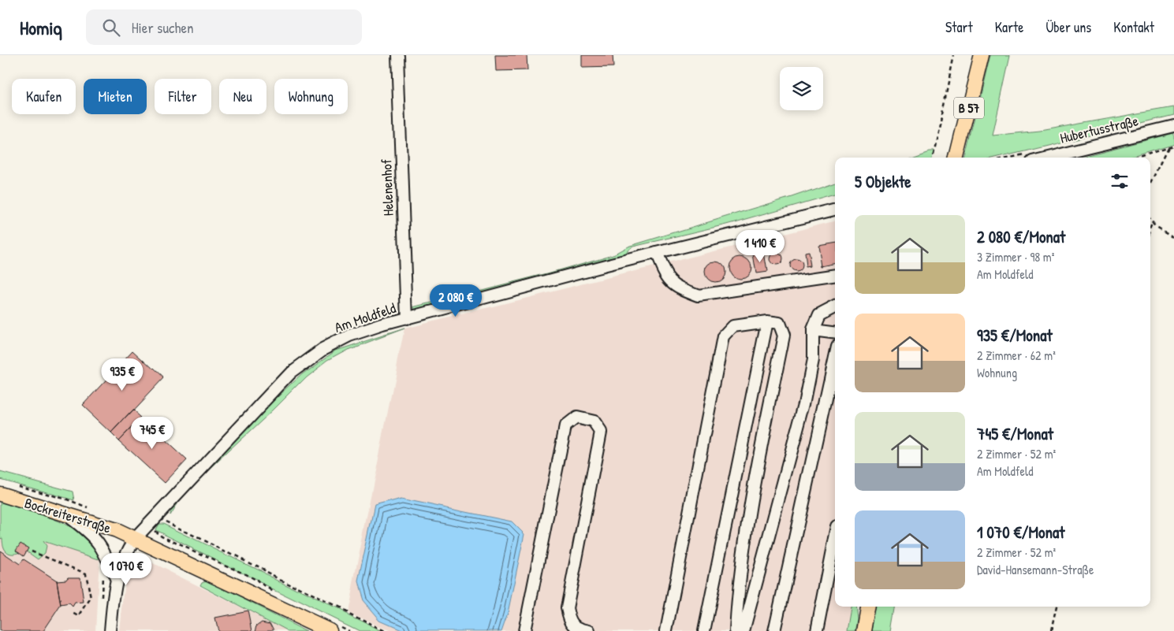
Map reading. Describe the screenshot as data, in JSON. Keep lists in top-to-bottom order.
{
  "streets": {
    "main road": ["B 57", "Bockreiterstraße"],
    "street": ["Hubertusstraße", "Helenenhof", "Am Moldfeld"]
  },
  "crossings": [
    ["Helenenhof", "Am Moldfeld"],
    ["Am Moldfeld", "Bockreiterstraße"]
  ],
  "page": {
    "header": "Homiq",
    "search": "Hier suchen",
    "nav": [
      "Start",
      "Karte",
      "Über uns",
      "Kontakt"
    ],
    "chip": [
      "Kaufen",
      "Mieten",
      "Filter",
      "Neu",
      "Wohnung"
    ],
    "heading": "5 Objekte",
    "list": [
      {
        "name": "2 080 €/Monat",
        "note": "3 Zimmer · 98 m² · Am Moldfeld"
      },
      {
        "name": "935 €/Monat",
        "note": "2 Zimmer · 62 m² · Wohnung"
      },
      {
        "name": "745 €/Monat",
        "note": "2 Zimmer · 52 m² · Am Moldfeld"
      },
      {
        "name": "1 070 €/Monat",
        "note": "2 Zimmer · 52 m² · David-Hansemann-Straße"
      }
    ],
    "price": [
      "1 410 €",
      "2 080 €",
      "935 €",
      "745 €",
      "1 070 €"
    ]
  }
}
